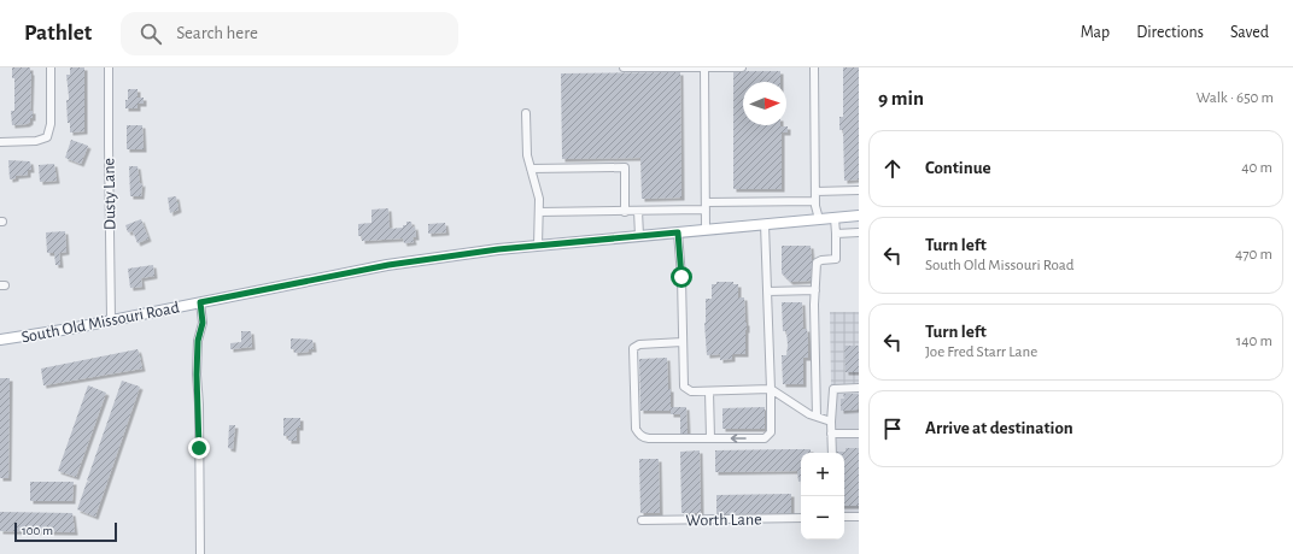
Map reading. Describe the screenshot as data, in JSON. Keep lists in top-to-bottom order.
{
  "streets": {
    "main road": ["South Old Missouri Road"],
    "street": ["Dusty Lane", "Worth Lane"]
  },
  "crossings": [
    ["Dusty Lane", "South Old Missouri Road"]
  ],
  "scale_bar": "100 m",
  "north": "right",
  "page": {
    "header": "Pathlet",
    "search": "Search here",
    "nav": ["Map", "Directions", "Saved"],
    "heading": ["9 min", "Walk · 650 m"],
    "list": [
      ["Continue", "40 m"],
      ["Turn left", "South Old Missouri Road", "470 m"],
      ["Turn left", "Joe Fred Starr Lane", "140 m"],
      "Arrive at destination"
    ],
    "map_buttons": ["+", "−"],
    "scale": "100 m"
  }
}
